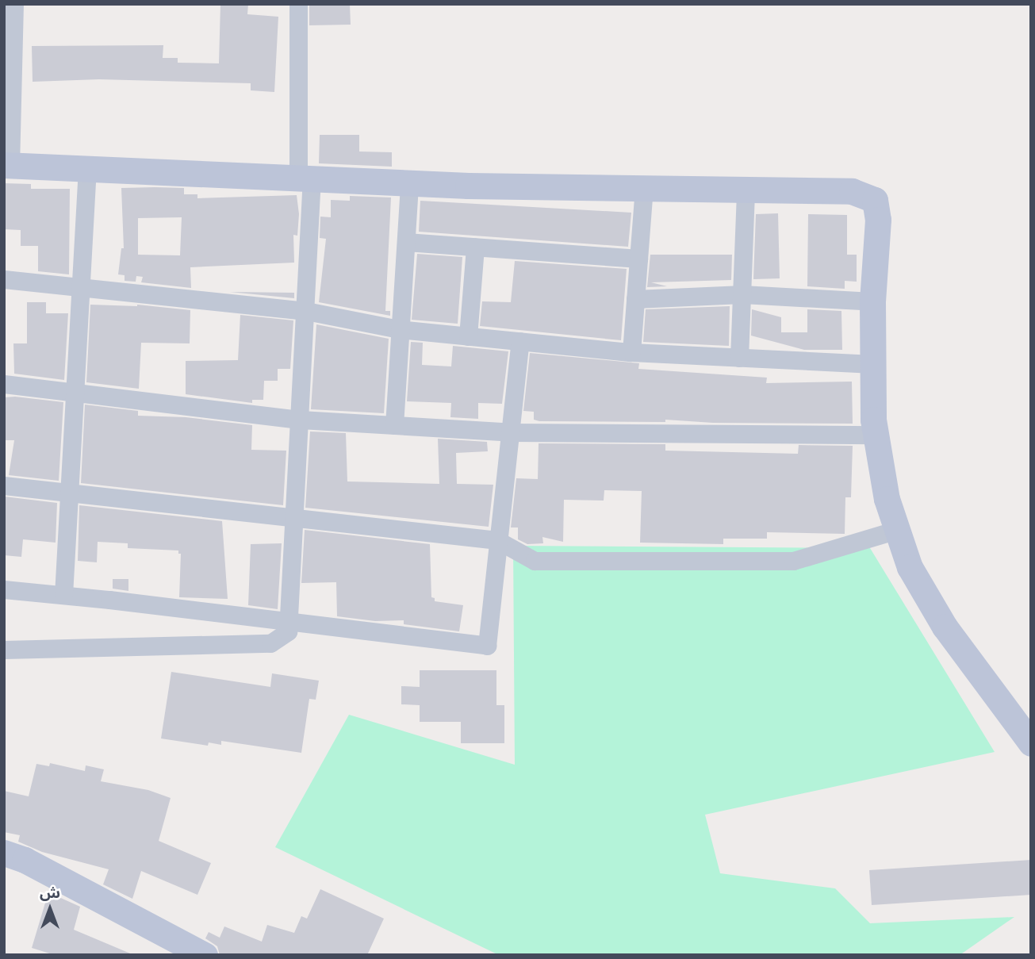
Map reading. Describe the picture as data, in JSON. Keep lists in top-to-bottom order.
{
  "north": "top"
}
